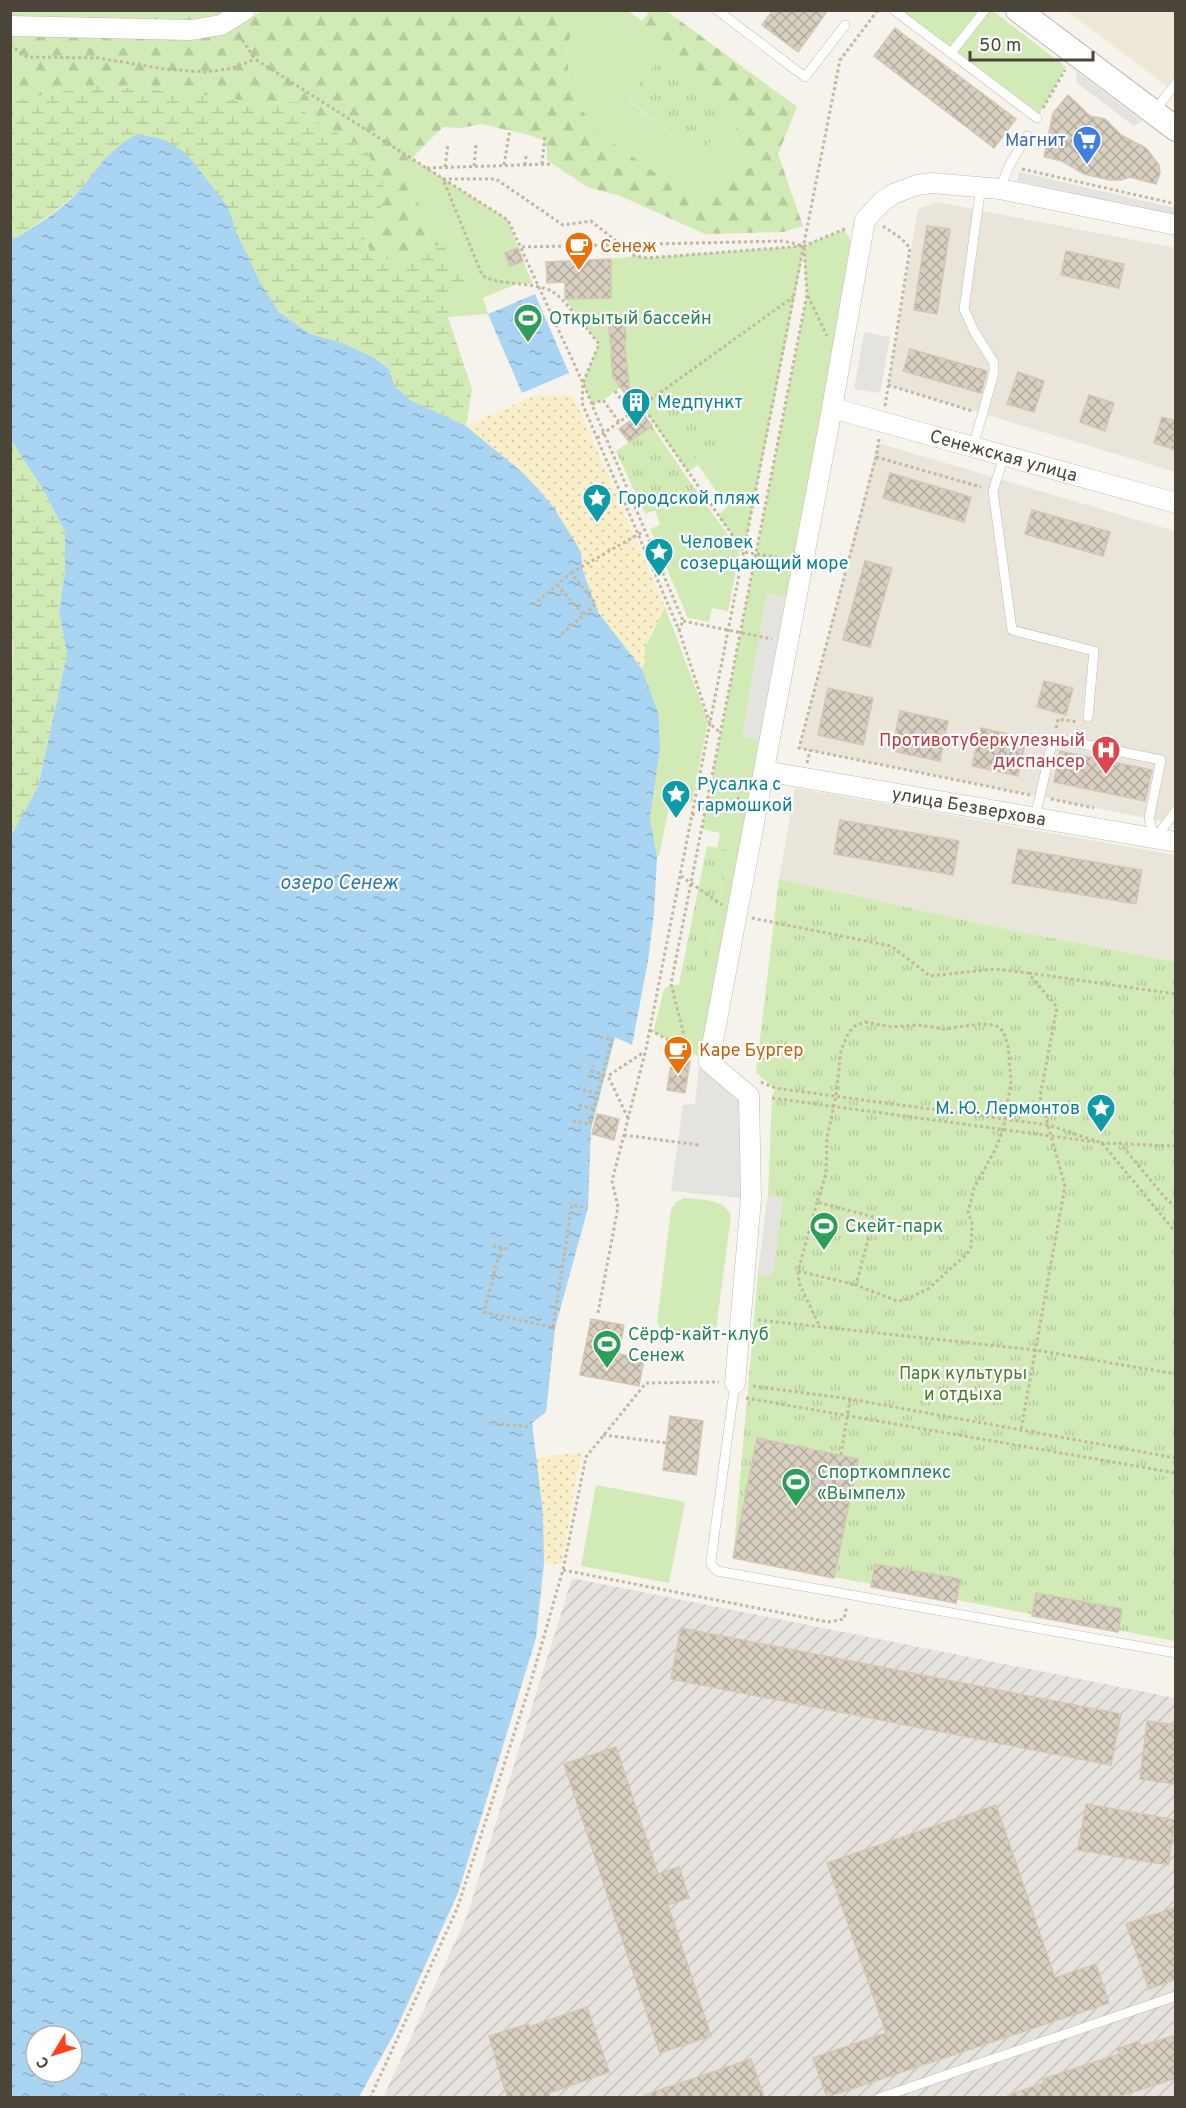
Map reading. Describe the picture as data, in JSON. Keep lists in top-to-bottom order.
{
  "streets": {
    "street": ["Сенежская улица", "улица Безверхова"]
  },
  "water": ["озеро Сенеж"],
  "parks": ["Парк культуры и отдыха"],
  "places": {
    "supermarket": ["Магнит"],
    "cafe": ["Сенеж", "Каре Бургер"],
    "sports": [
      "Открытый бассейн",
      "Скейт-парк",
      "Сёрф-кайт-клуб Сенеж",
      "Спорткомплекс «Вымпел»"
    ],
    "building": ["Медпункт"],
    "place": [
      "Городской пляж",
      "Человек созерцающий море",
      "Русалка с гармошкой",
      "М. Ю. Лермонтов"
    ],
    "hospital": ["Противотуберкулезный диспансер"]
  },
  "scale_bar": "50 m",
  "north": "bottom left"
}
